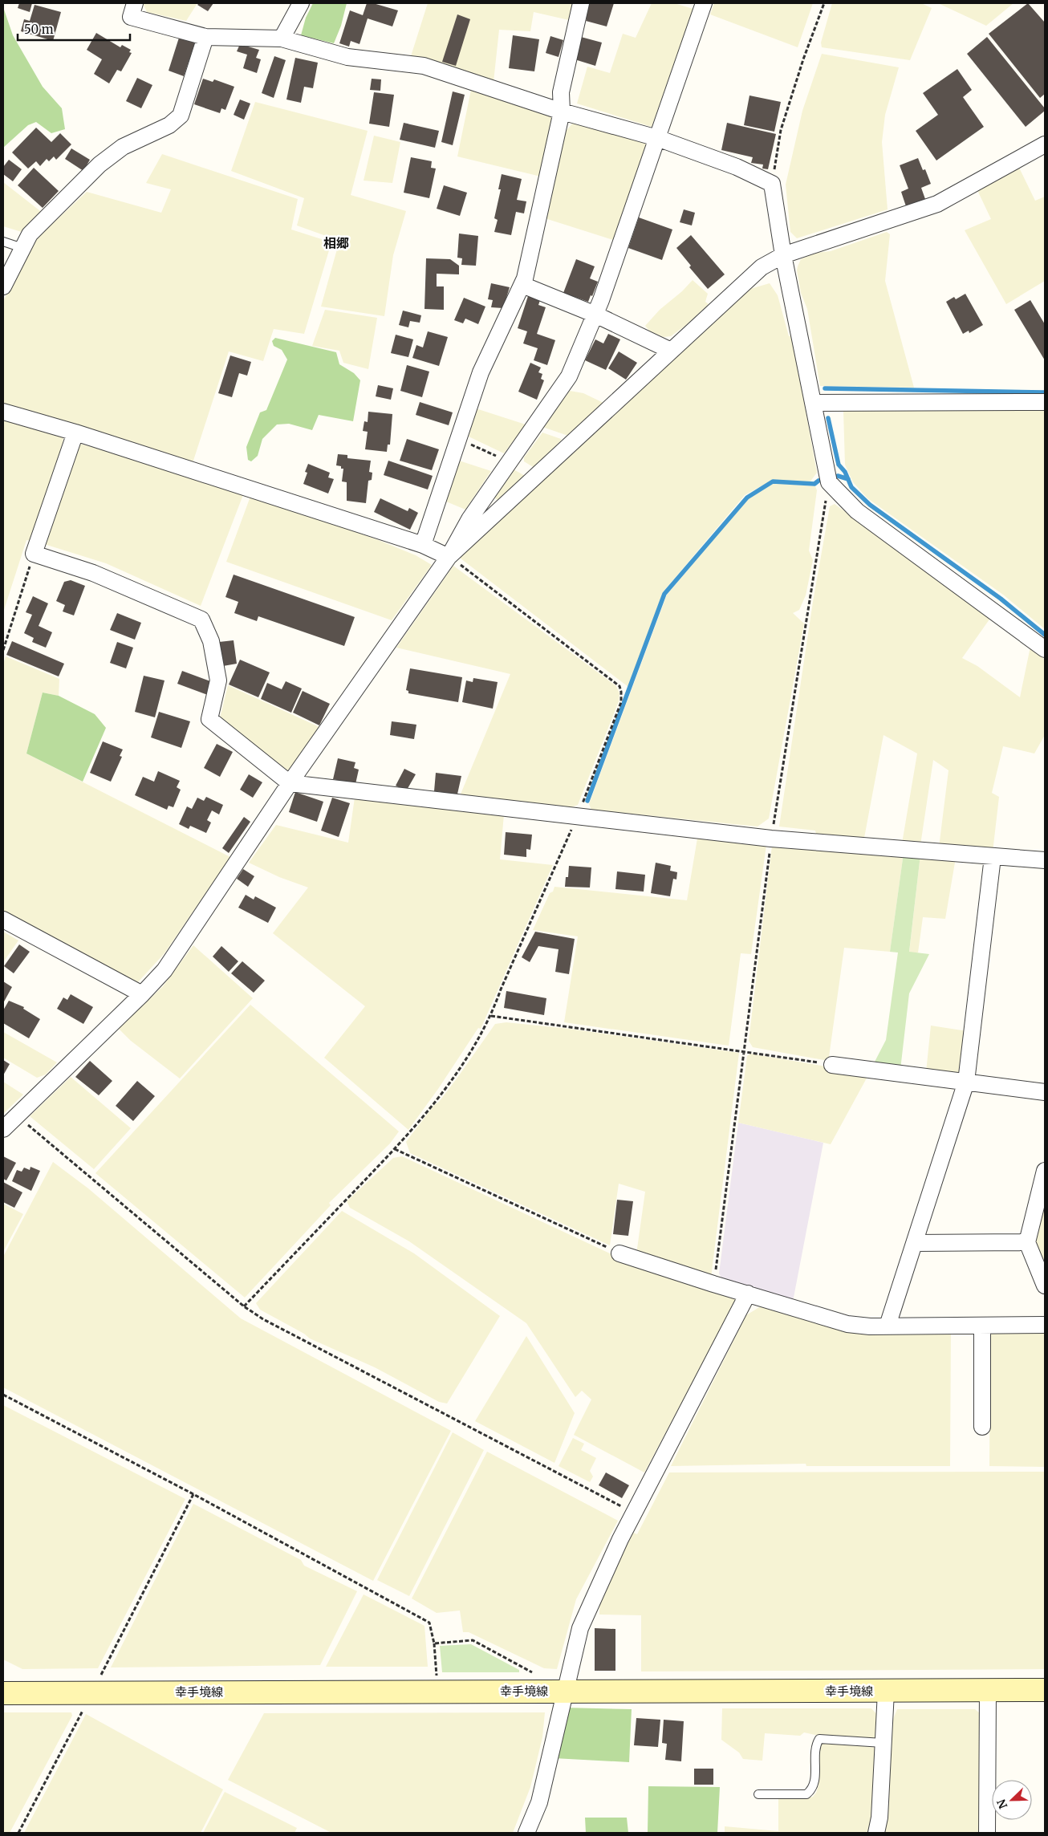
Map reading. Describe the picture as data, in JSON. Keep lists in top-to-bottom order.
{
  "streets": {
    "main road": ["幸手境線"]
  },
  "districts": ["相郷"],
  "scale_bar": "50 m",
  "north": "bottom left"
}
